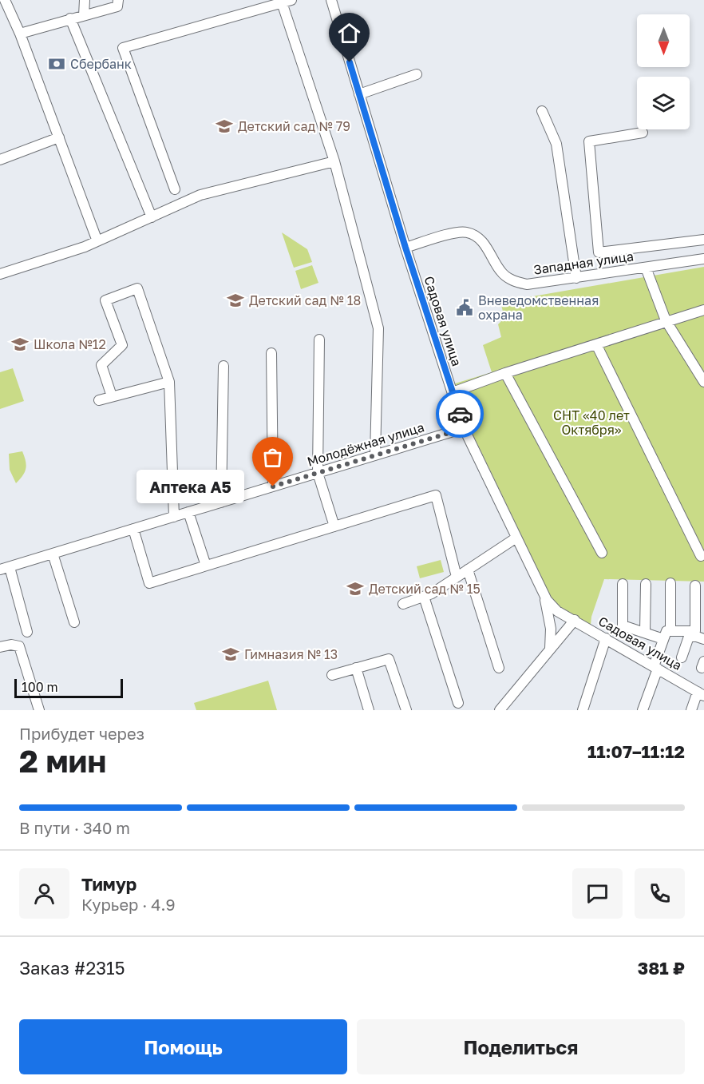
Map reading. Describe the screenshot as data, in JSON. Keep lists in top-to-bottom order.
{
  "streets": {
    "street": ["Западная улица", "Садовая улица", "Молодёжная улица"]
  },
  "crossings": [
    ["Западная улица", "Садовая улица"],
    ["Садовая улица", "Молодёжная улица"]
  ],
  "parks": ["СНТ «40 лет Октября»"],
  "places": {
    "bank": ["Сбербанк"],
    "school or university": [
      "Детский сад № 79",
      "Детский сад № 18",
      "Школа №12",
      "Детский сад № 15",
      "Гимназия № 13"
    ],
    "public building": ["Вневедомственная охрана"],
    "other": ["Аптека A5"]
  },
  "scale_bar": "100 m",
  "north": "bottom",
  "page": {
    "bubble": "Аптека A5",
    "scale": "100 m",
    "heading": ["2 мин", "Прибудет через", "11:07–11:12"],
    "panel": [
      "Тимур",
      "Курьер · 4.9",
      "Заказ #2315",
      "381 ₽"
    ],
    "bar": "В пути · 340 m",
    "buttons": ["Помощь", "Поделиться"]
  }
}
